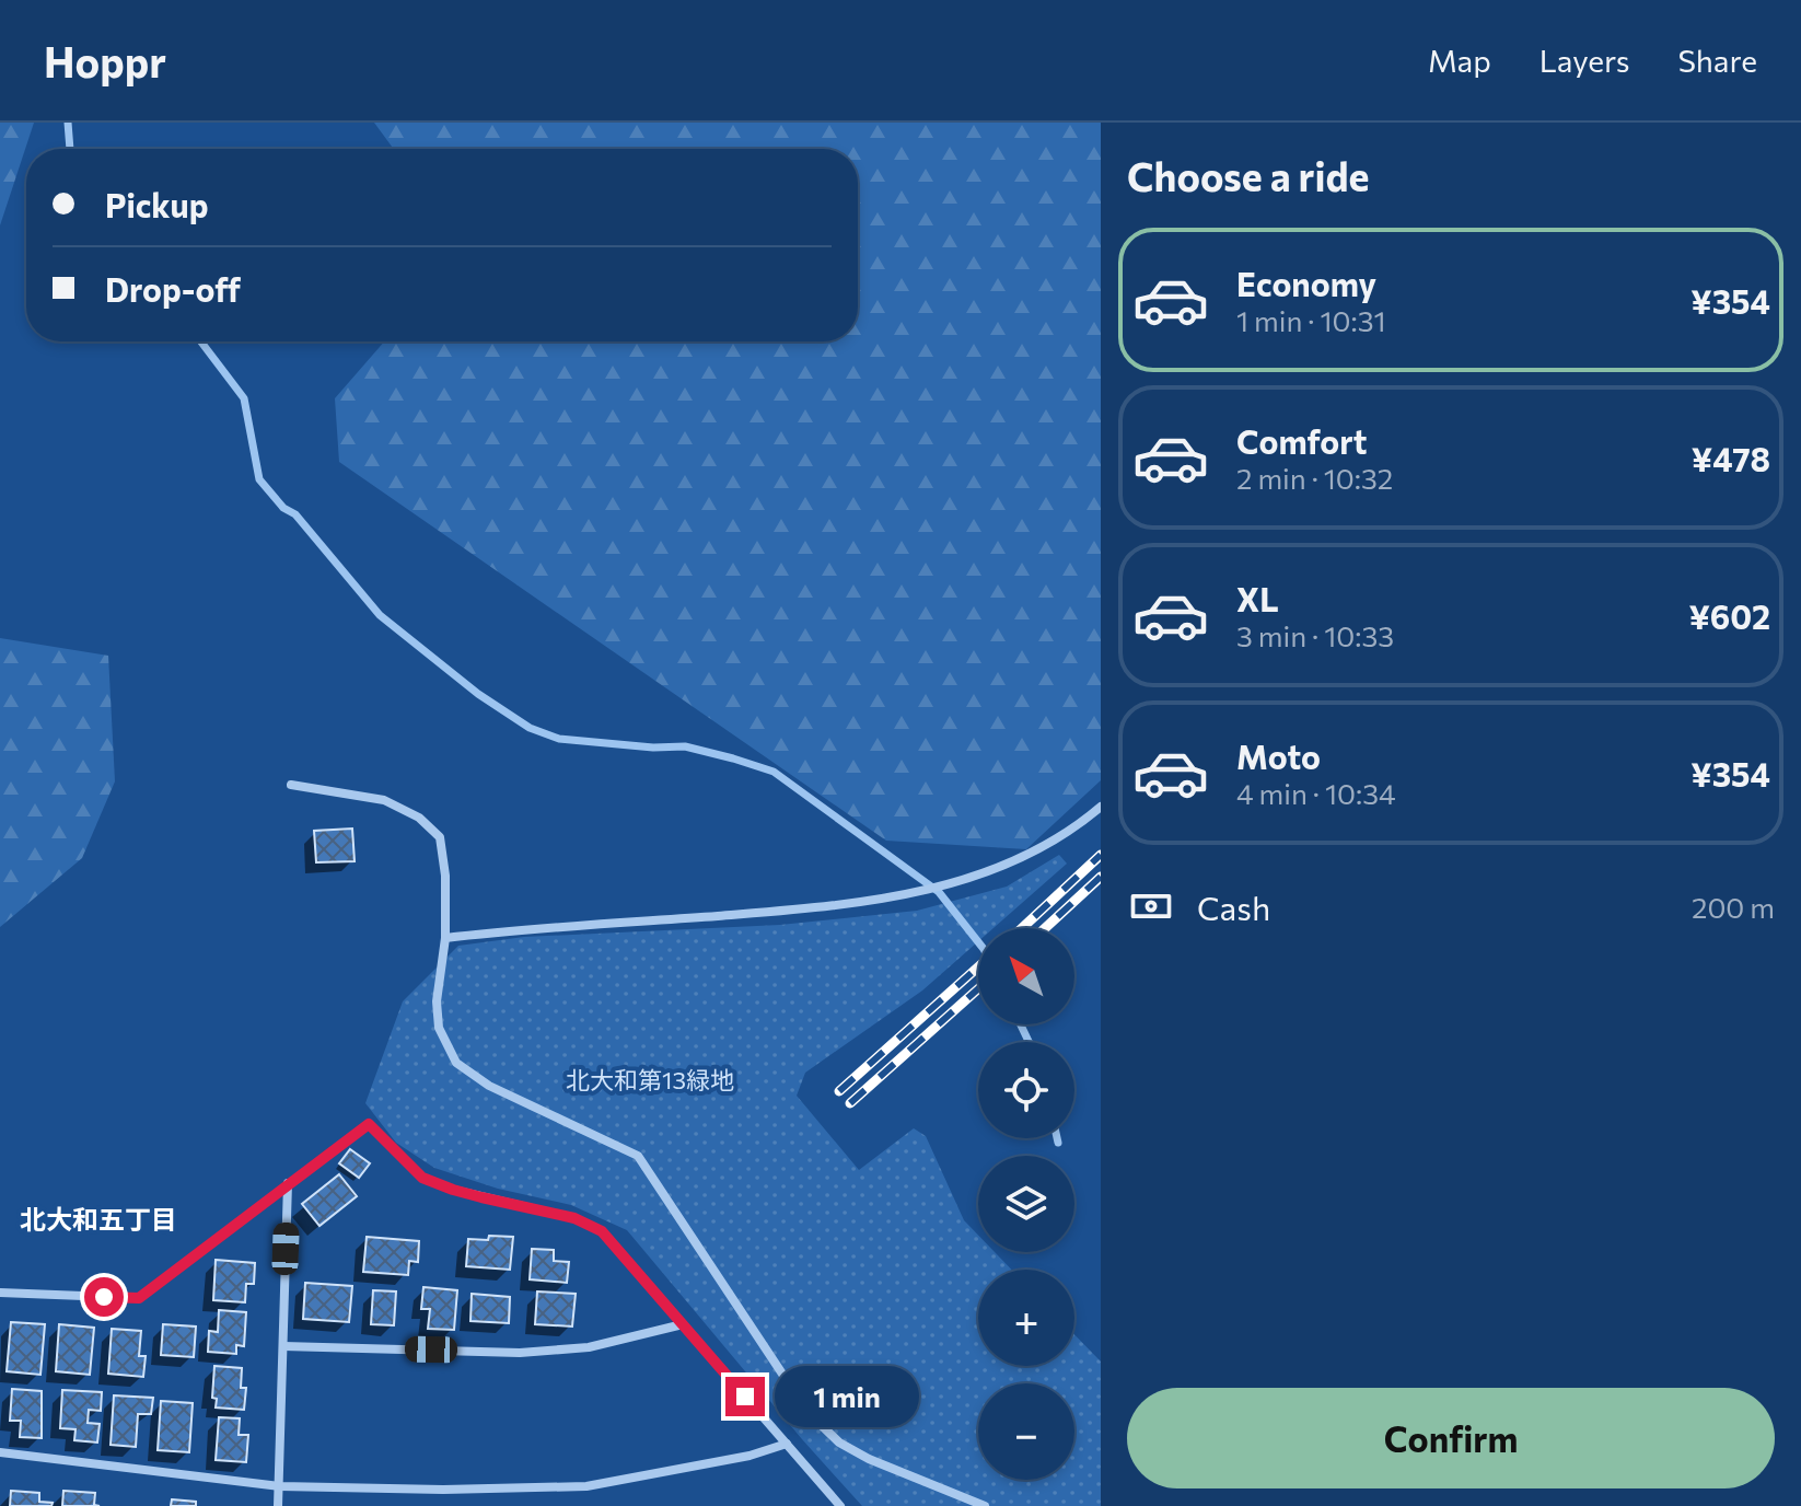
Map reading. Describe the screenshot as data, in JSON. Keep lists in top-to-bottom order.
{
  "districts": ["北大和五丁目"],
  "parks": ["北大和第13緑地"],
  "north": "top left",
  "page": {
    "header": "Hoppr",
    "nav": ["Map", "Layers", "Share"],
    "heading": "Choose a ride",
    "banner": ["Pickup", "Drop-off"],
    "list": [
      {
        "name": "Economy",
        "note": "1 min · 10:31",
        "value": "¥354"
      },
      {
        "name": "Comfort",
        "note": "2 min · 10:32",
        "value": "¥478"
      },
      {
        "name": "XL",
        "note": "3 min · 10:33",
        "value": "¥602"
      },
      {
        "name": "Moto",
        "note": "4 min · 10:34",
        "value": "¥354"
      }
    ],
    "pay": ["Cash", "200 m"],
    "map_buttons": ["+", "−"],
    "bubble": "1 min",
    "buttons": "Confirm"
  }
}
